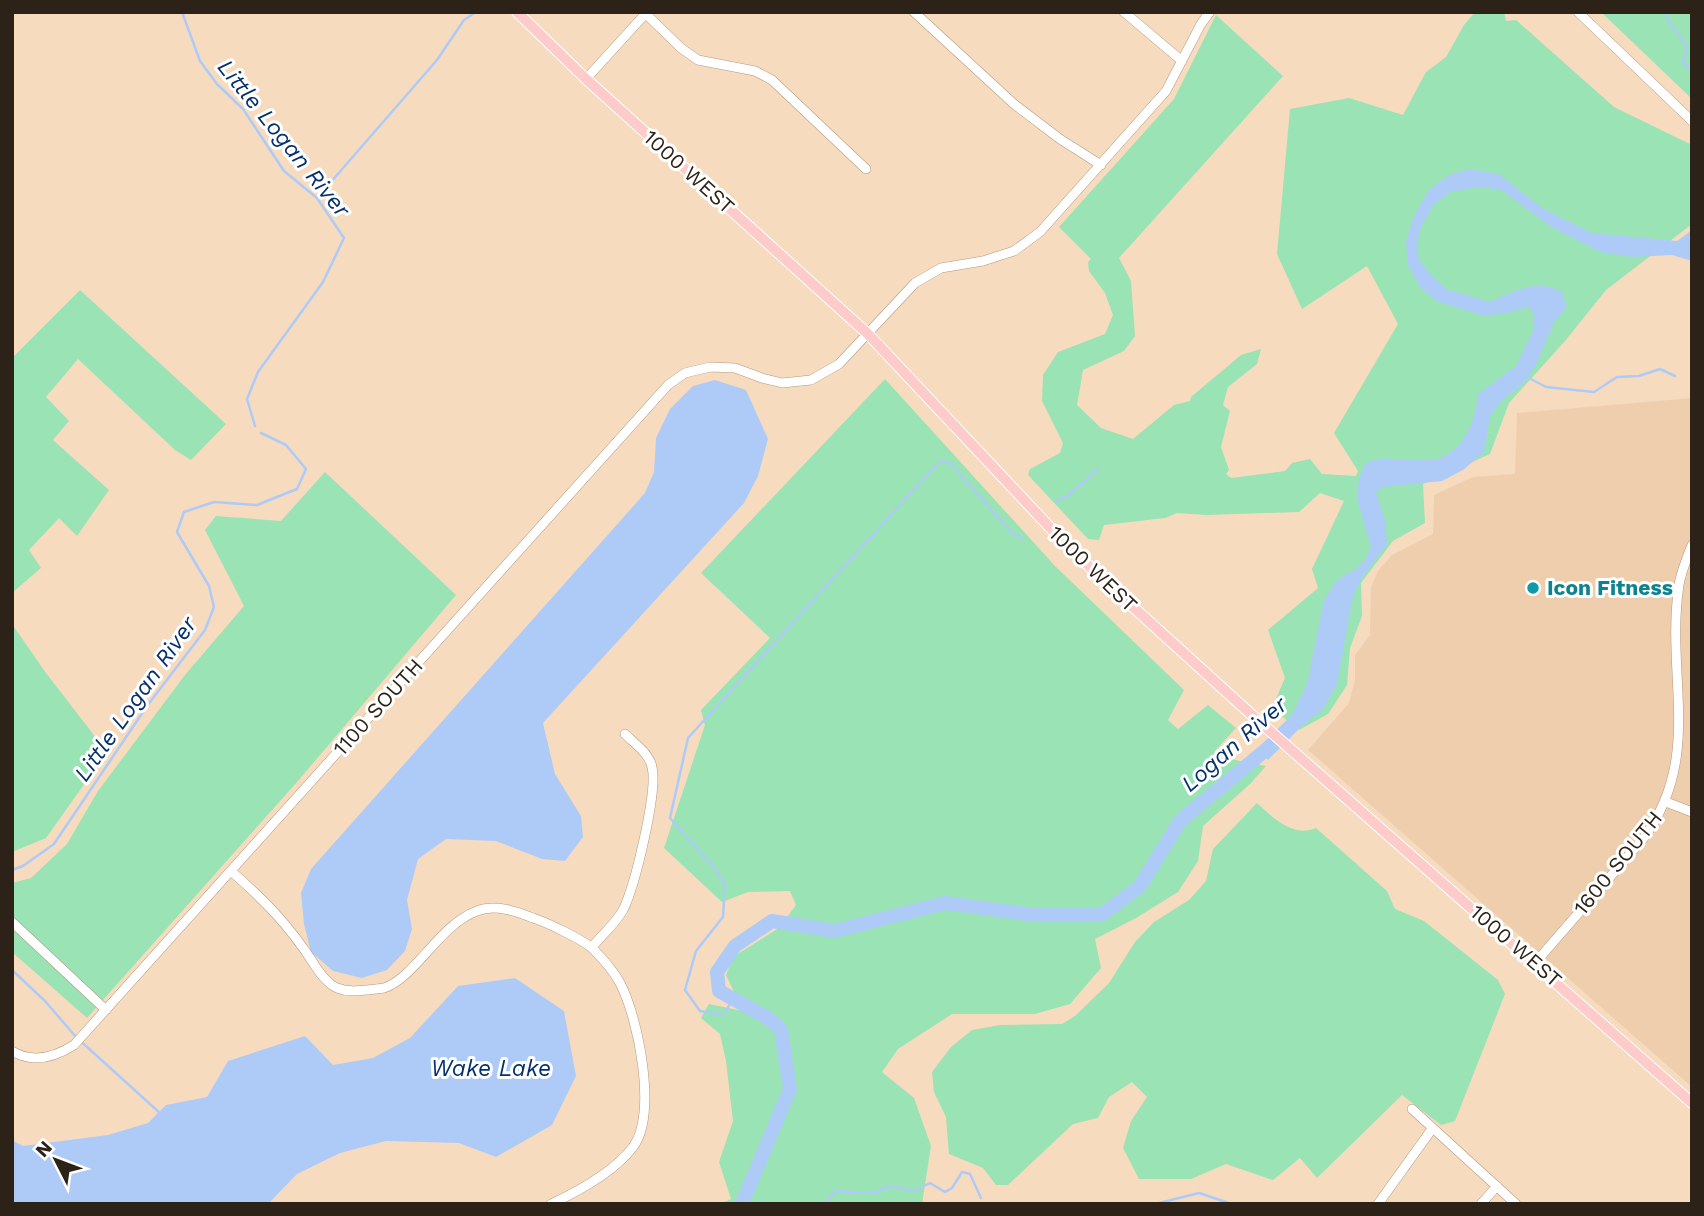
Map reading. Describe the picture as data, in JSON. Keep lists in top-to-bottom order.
{
  "streets": {
    "main road": ["1000 WEST"],
    "street": ["1100 SOUTH", "1600 SOUTH"]
  },
  "crossings": [
    ["1000 WEST", "1100 SOUTH"],
    ["1000 WEST", "1600 SOUTH"]
  ],
  "water": ["Little Logan River", "Logan River", "Wake Lake"],
  "places": ["Icon Fitness"],
  "north": "top left"
}
